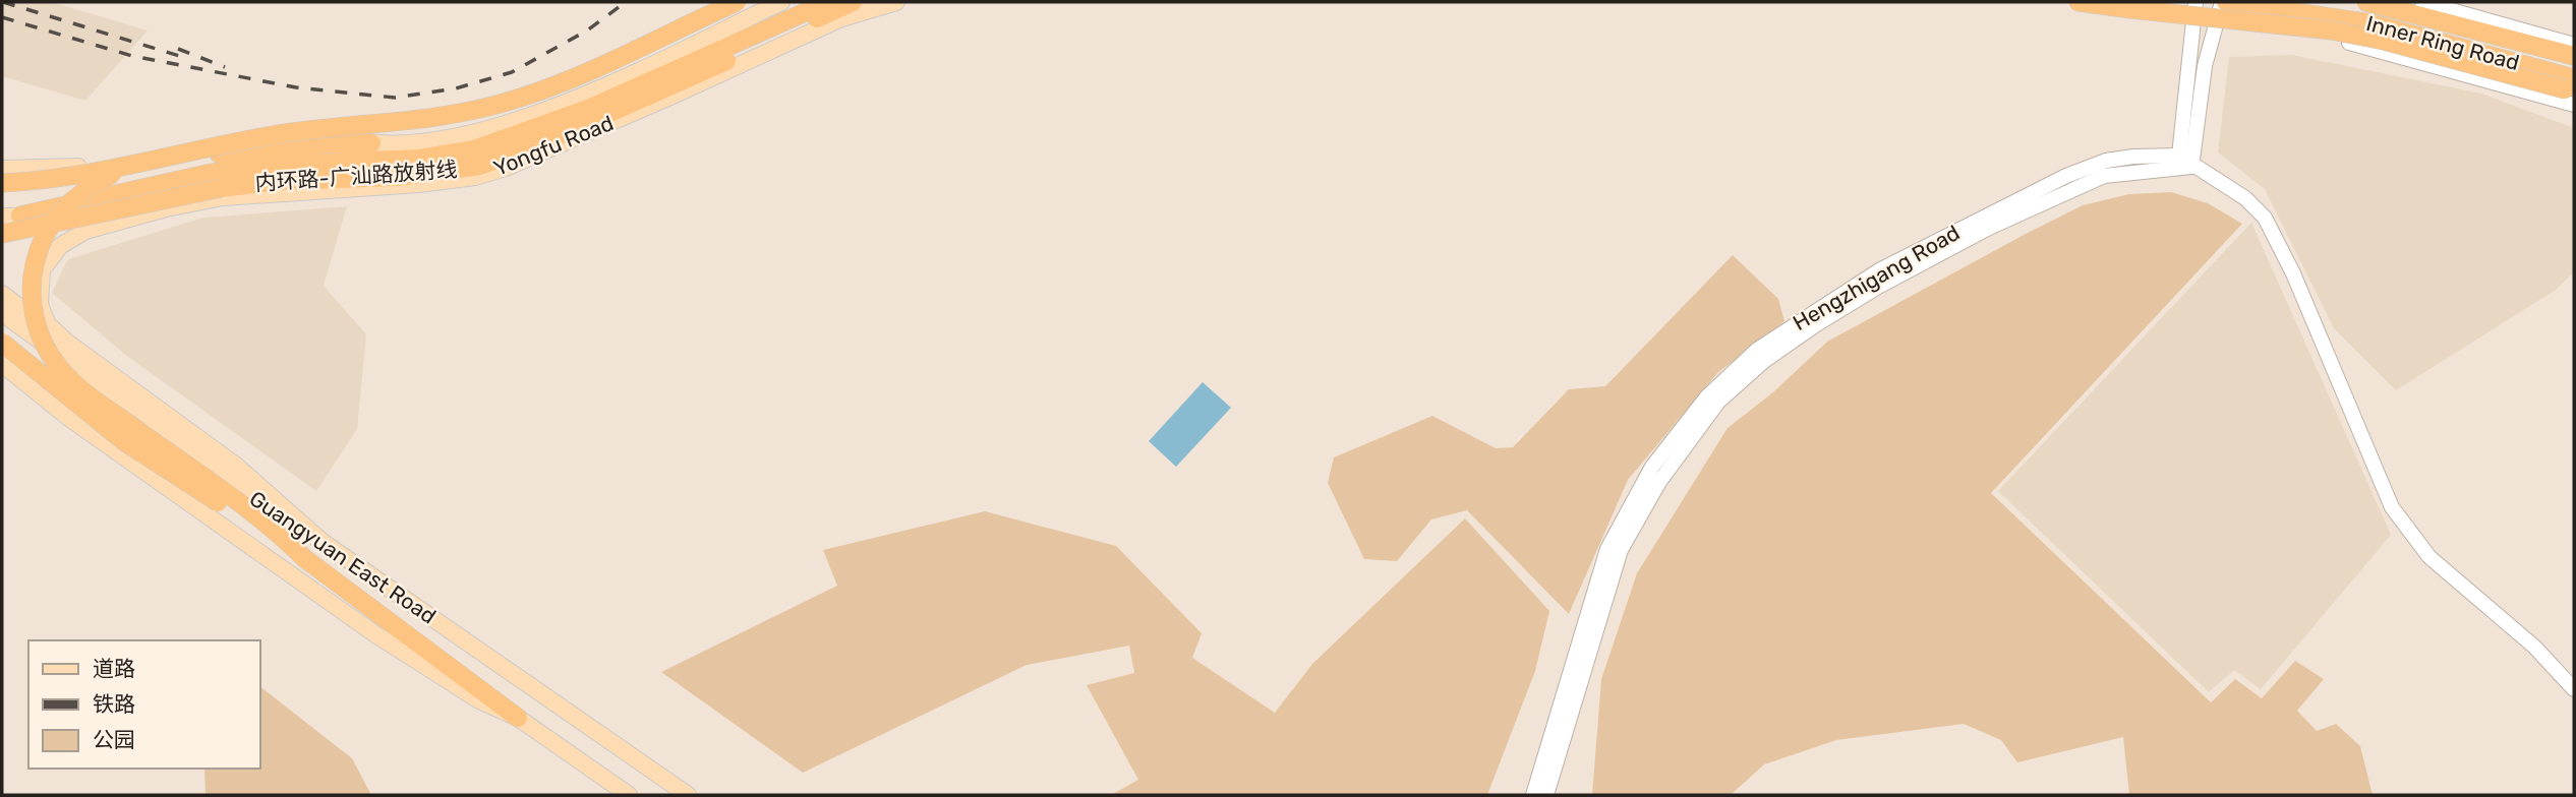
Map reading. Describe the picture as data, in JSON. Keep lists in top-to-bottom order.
{
  "streets": {
    "highway": ["Inner Ring Road", "内环路-广汕路放射线"],
    "main road": ["Yongfu Road", "Hengzhigang Road", "Guangyuan East Road"]
  },
  "legend": ["道路", "铁路", "公园"]
}
